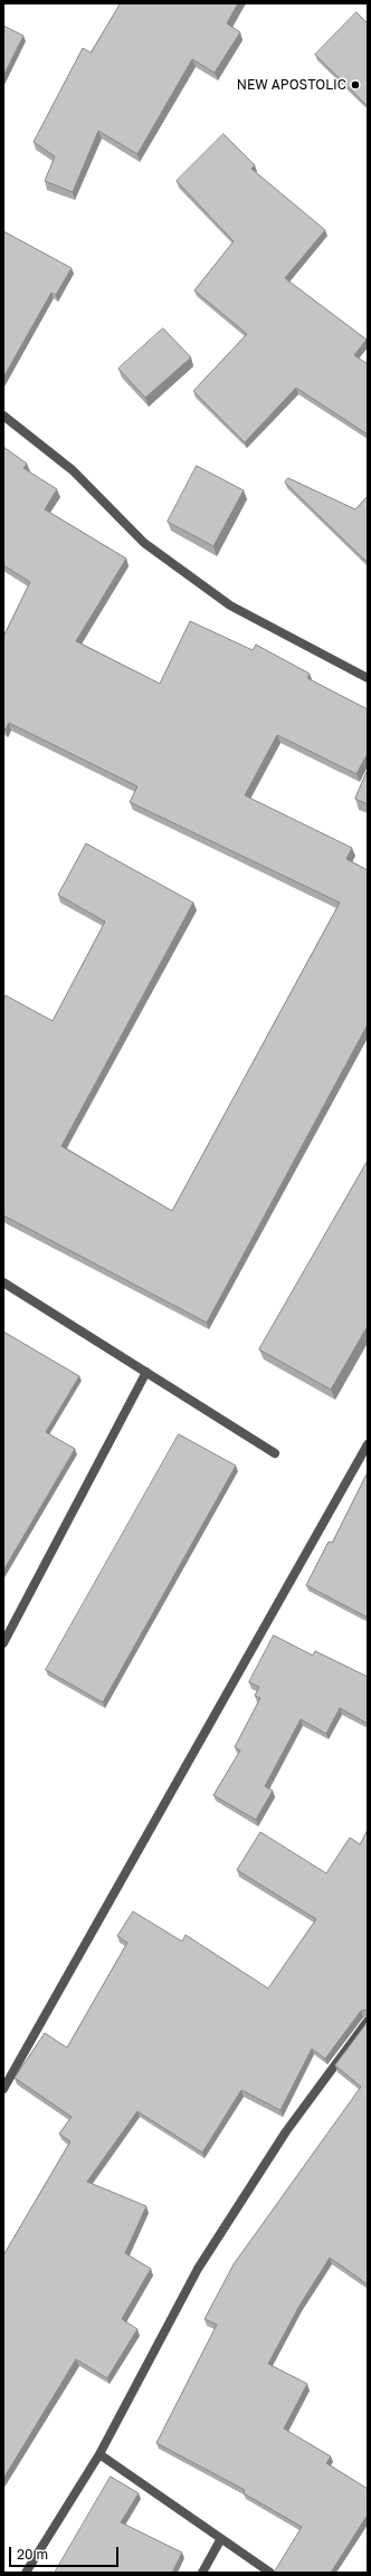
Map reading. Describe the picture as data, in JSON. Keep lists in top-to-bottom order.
{
  "places": ["NEW APOSTOLIC"],
  "scale_bar": "20 m"
}
